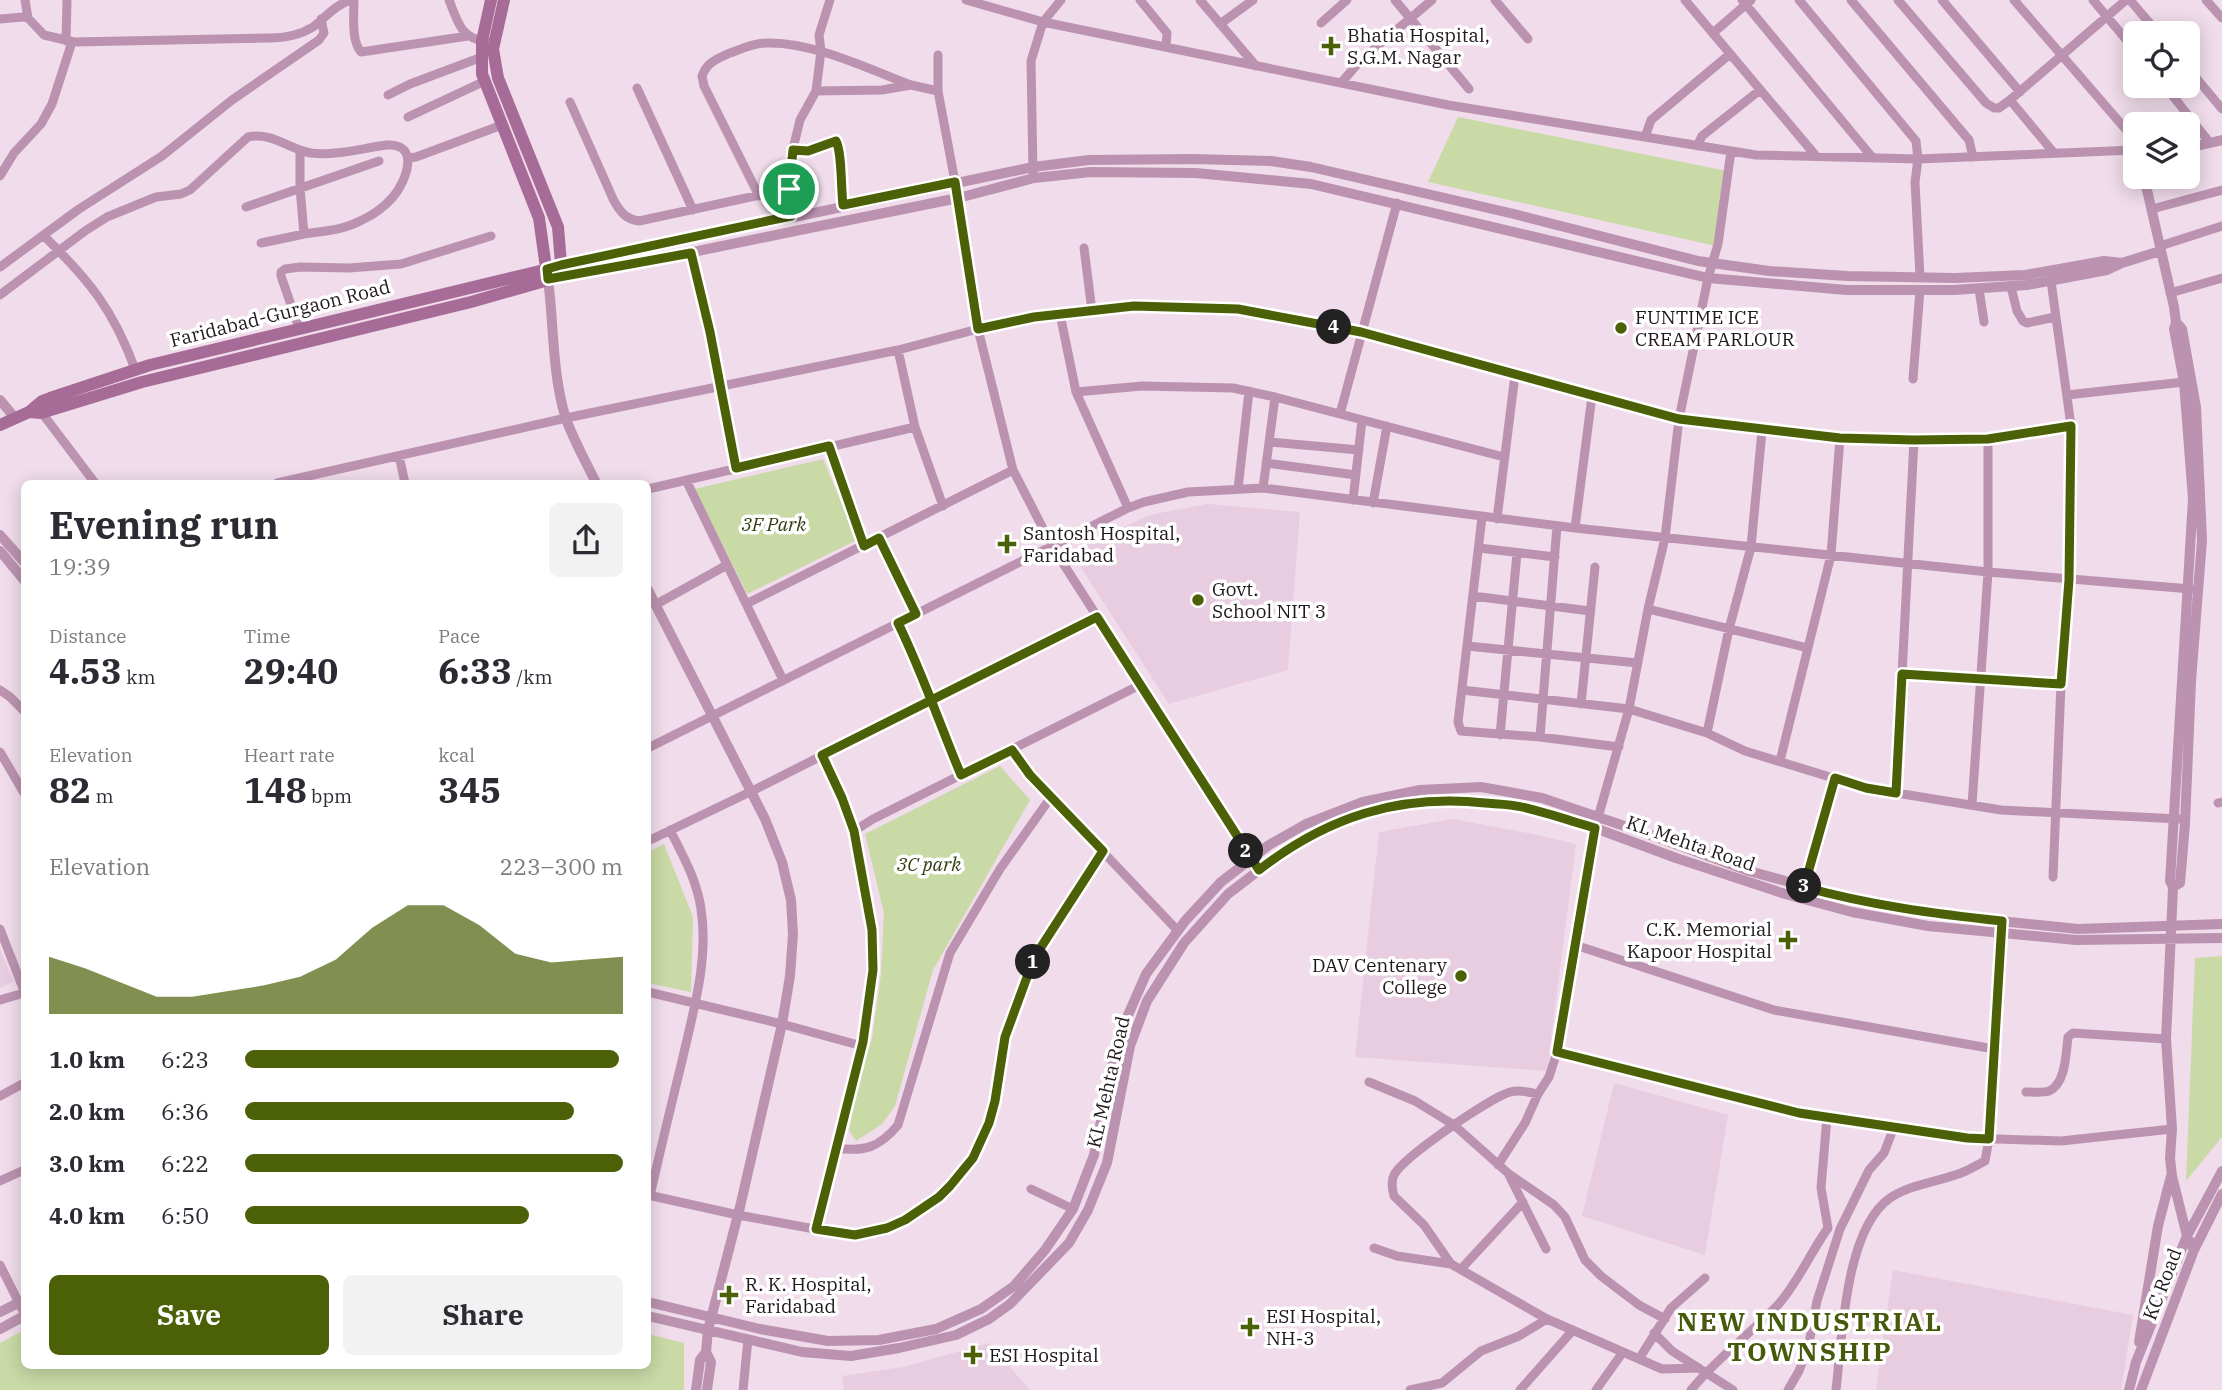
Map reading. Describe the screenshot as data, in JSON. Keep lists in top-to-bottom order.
{
  "streets": {
    "main road": ["Faridabad-Gurgaon Road"],
    "street": ["KL Mehta Road", "KC Road"]
  },
  "districts": ["NEW INDUSTRIAL TOWNSHIP"],
  "parks": ["3F Park", "3C park"],
  "places": {
    "health": [
      "Bhatia Hospital, S.G.M. Nagar",
      "Santosh Hospital, Faridabad",
      "C.K. Memorial Kapoor Hospital",
      "R. K. Hospital, Faridabad",
      "ESI Hospital, NH-3",
      "ESI Hospital"
    ],
    "other": ["FUNTIME ICE CREAM PARLOUR", "Govt. School NIT 3", "DAV Centenary College"]
  },
  "page": {
    "pins": [
      "4",
      "2",
      "3",
      "1"
    ],
    "heading": ["Evening run", "19:39"],
    "stats": [
      ["Distance", "4.53 km"],
      ["Time", "29:40"],
      ["Pace", "6:33 /km"],
      ["Elevation", "82 m"],
      ["Heart rate", "148 bpm"],
      ["kcal", "345"]
    ],
    "chart": ["Elevation", "223–300 m"],
    "list": [
      {
        "name": "1.0 km",
        "note": "6:23"
      },
      {
        "name": "2.0 km",
        "note": "6:36"
      },
      {
        "name": "3.0 km",
        "note": "6:22"
      },
      {
        "name": "4.0 km",
        "note": "6:50"
      }
    ],
    "buttons": ["Save", "Share"]
  }
}
